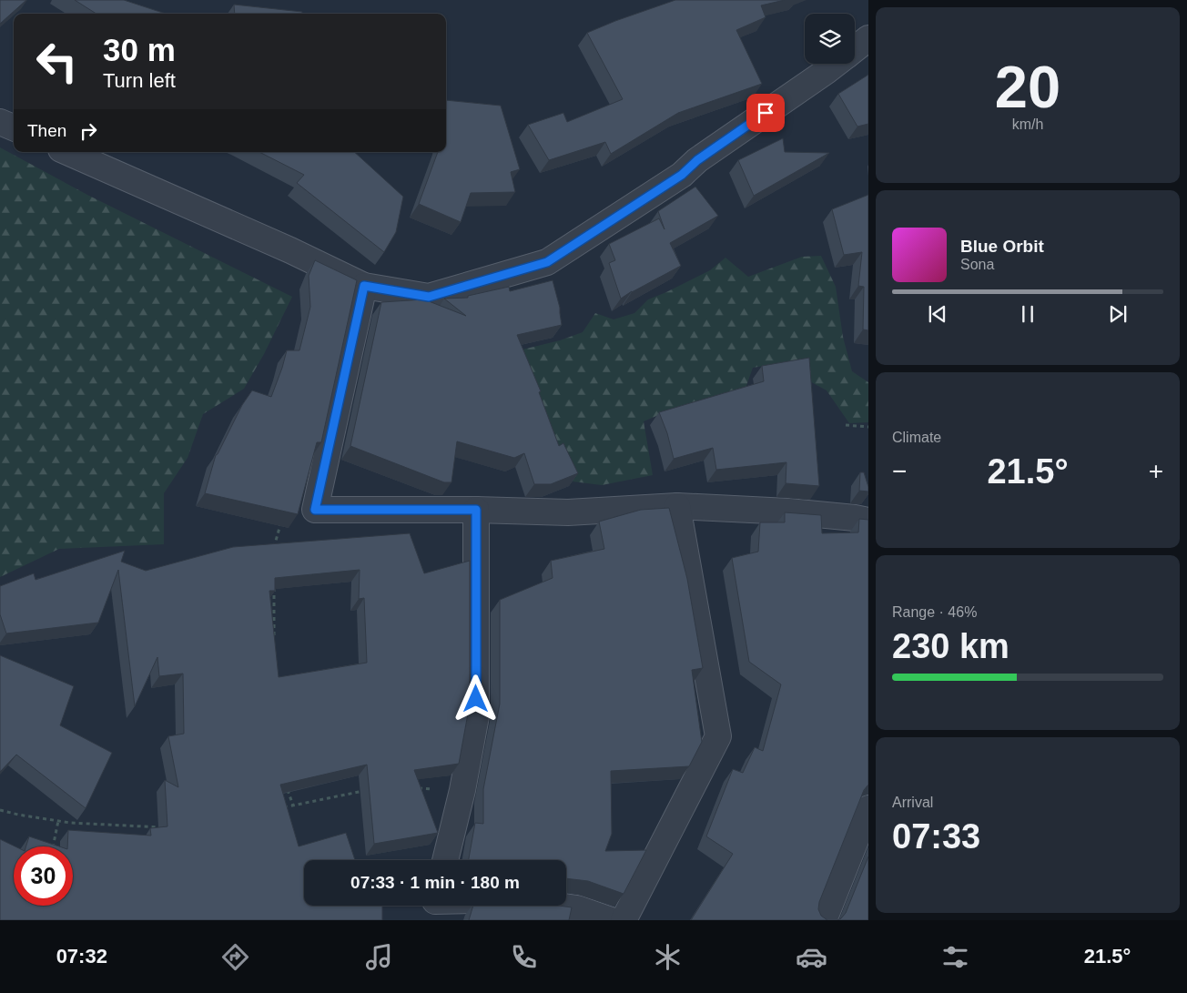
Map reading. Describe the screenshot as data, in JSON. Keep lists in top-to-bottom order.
{
  "page": {
    "tile": [
      ["20", "km/h"],
      "Climate",
      ["Range · 46%", "230 km"],
      ["Arrival", "07:33"]
    ],
    "turn": ["30 m", "Turn left"],
    "then": "Then",
    "song": ["Blue Orbit", "Sona"],
    "heat": ["−", "21.5°", "+"],
    "limit": "30",
    "trip": "07:33 · 1 min · 180 m",
    "tabs": ["07:32", "21.5°"]
  }
}
